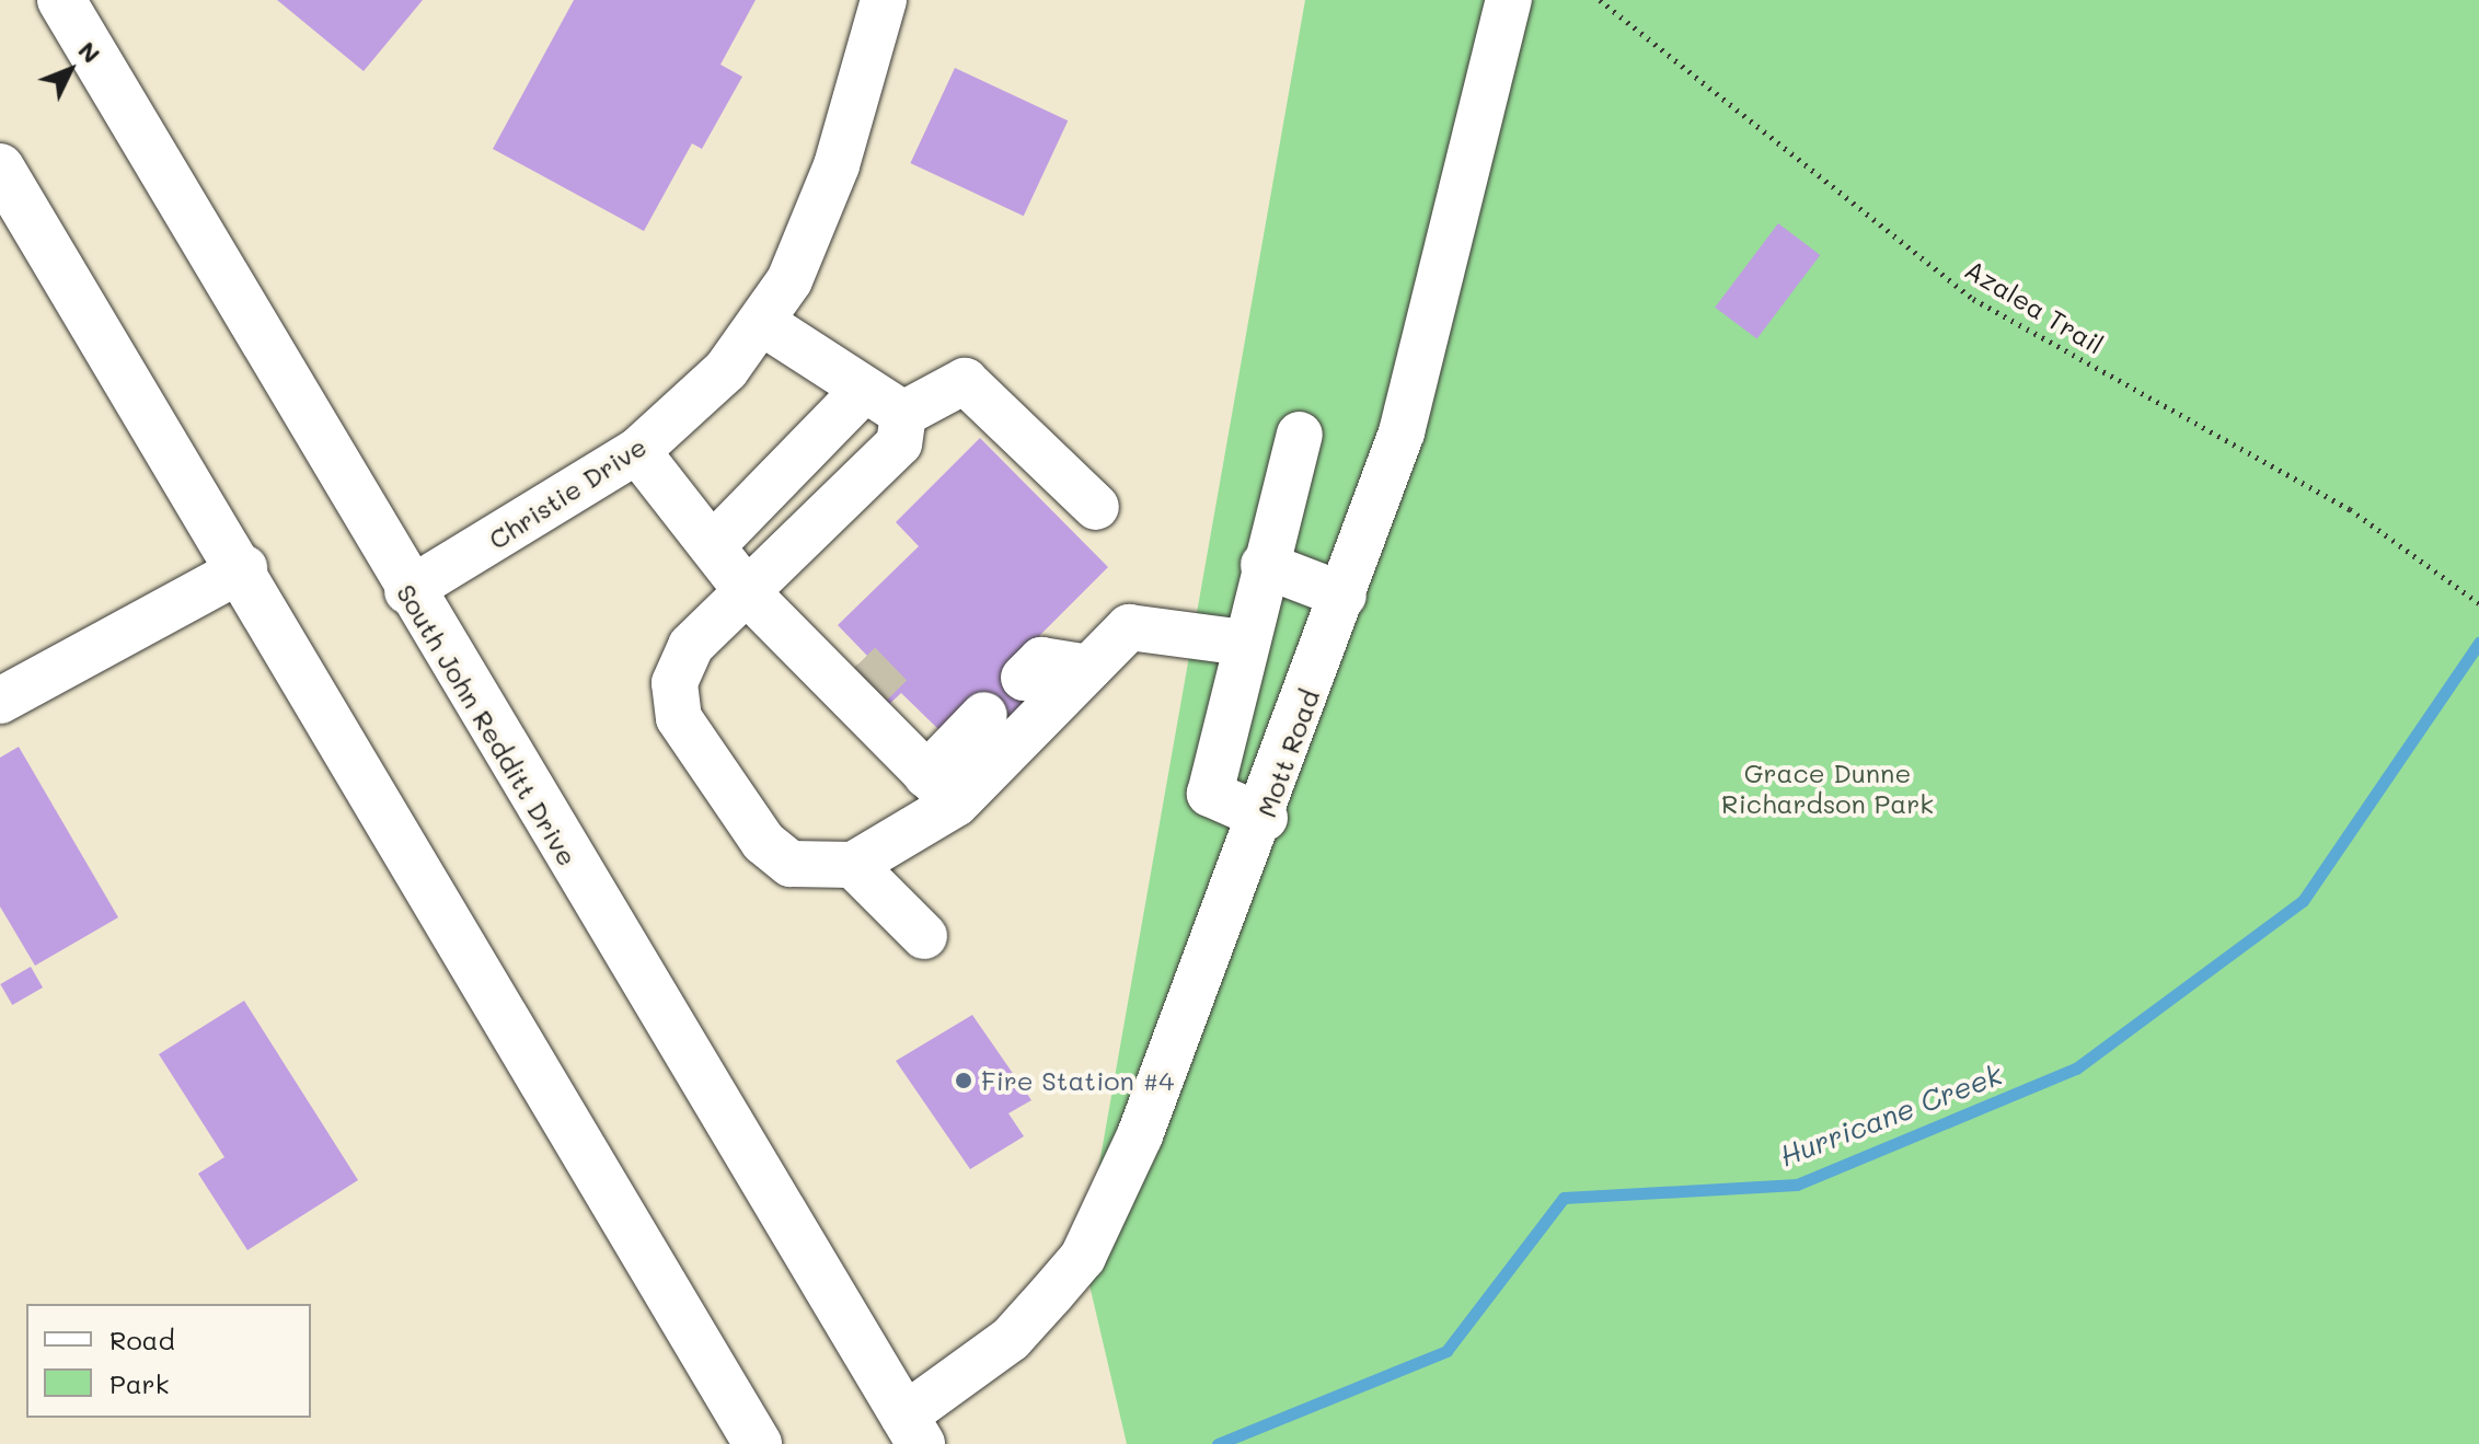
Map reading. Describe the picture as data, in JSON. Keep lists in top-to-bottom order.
{
  "streets": {
    "highway": ["South John Redditt Drive"],
    "street": ["Christie Drive", "Mott Road"],
    "path": ["Azalea Trail"]
  },
  "crossings": [
    ["Christie Drive", "South John Redditt Drive"],
    ["South John Redditt Drive", "Mott Road"]
  ],
  "water": ["Hurricane Creek"],
  "parks": ["Grace Dunne Richardson Park"],
  "places": ["Fire Station #4"],
  "legend": ["Road", "Park"],
  "north": "top right"
}
